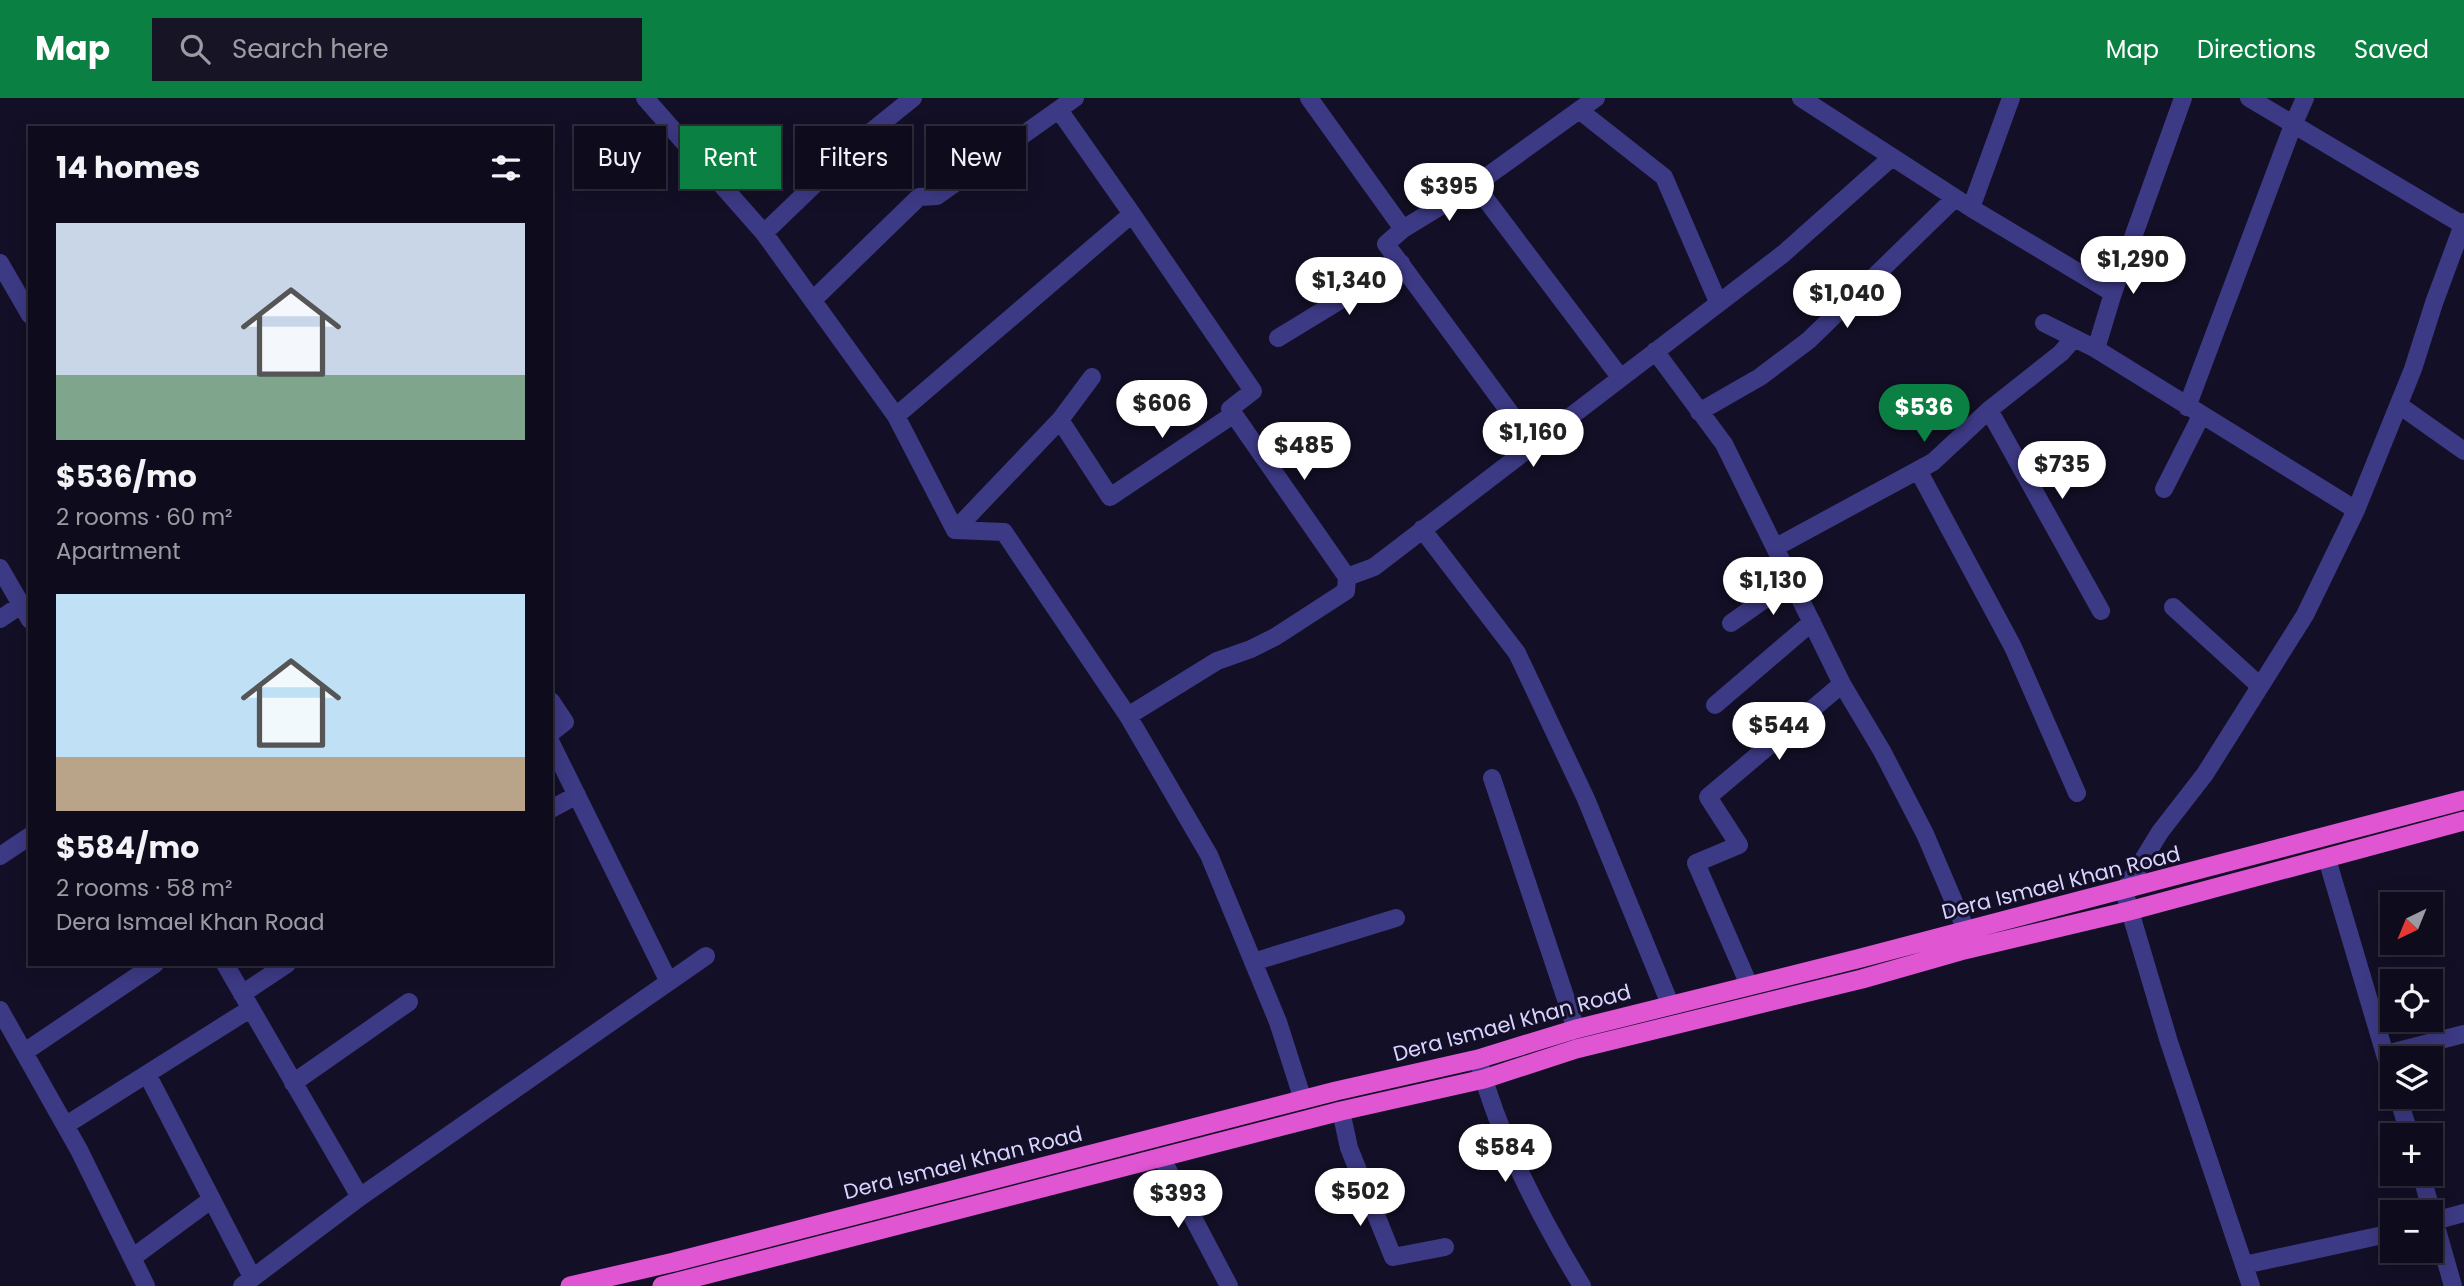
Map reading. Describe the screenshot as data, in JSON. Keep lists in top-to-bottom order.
{
  "streets": {
    "highway": ["Dera Ismael Khan Road"]
  },
  "north": "bottom left",
  "page": {
    "header": "Map",
    "search": "Search here",
    "nav": ["Map", "Directions", "Saved"],
    "chip": [
      "Buy",
      "Rent",
      "Filters",
      "New"
    ],
    "heading": "14 homes",
    "price": [
      "$395",
      "$1,290",
      "$1,340",
      "$1,040",
      "$606",
      "$536",
      "$1,160",
      "$485",
      "$735",
      "$1,130",
      "$544",
      "$584",
      "$502",
      "$393"
    ],
    "list": [
      {
        "name": "$536/mo",
        "note": "2 rooms · 60 m² · Apartment"
      },
      {
        "name": "$584/mo",
        "note": "2 rooms · 58 m² · Dera Ismael Khan Road"
      }
    ],
    "map_buttons": ["+", "−"]
  }
}
